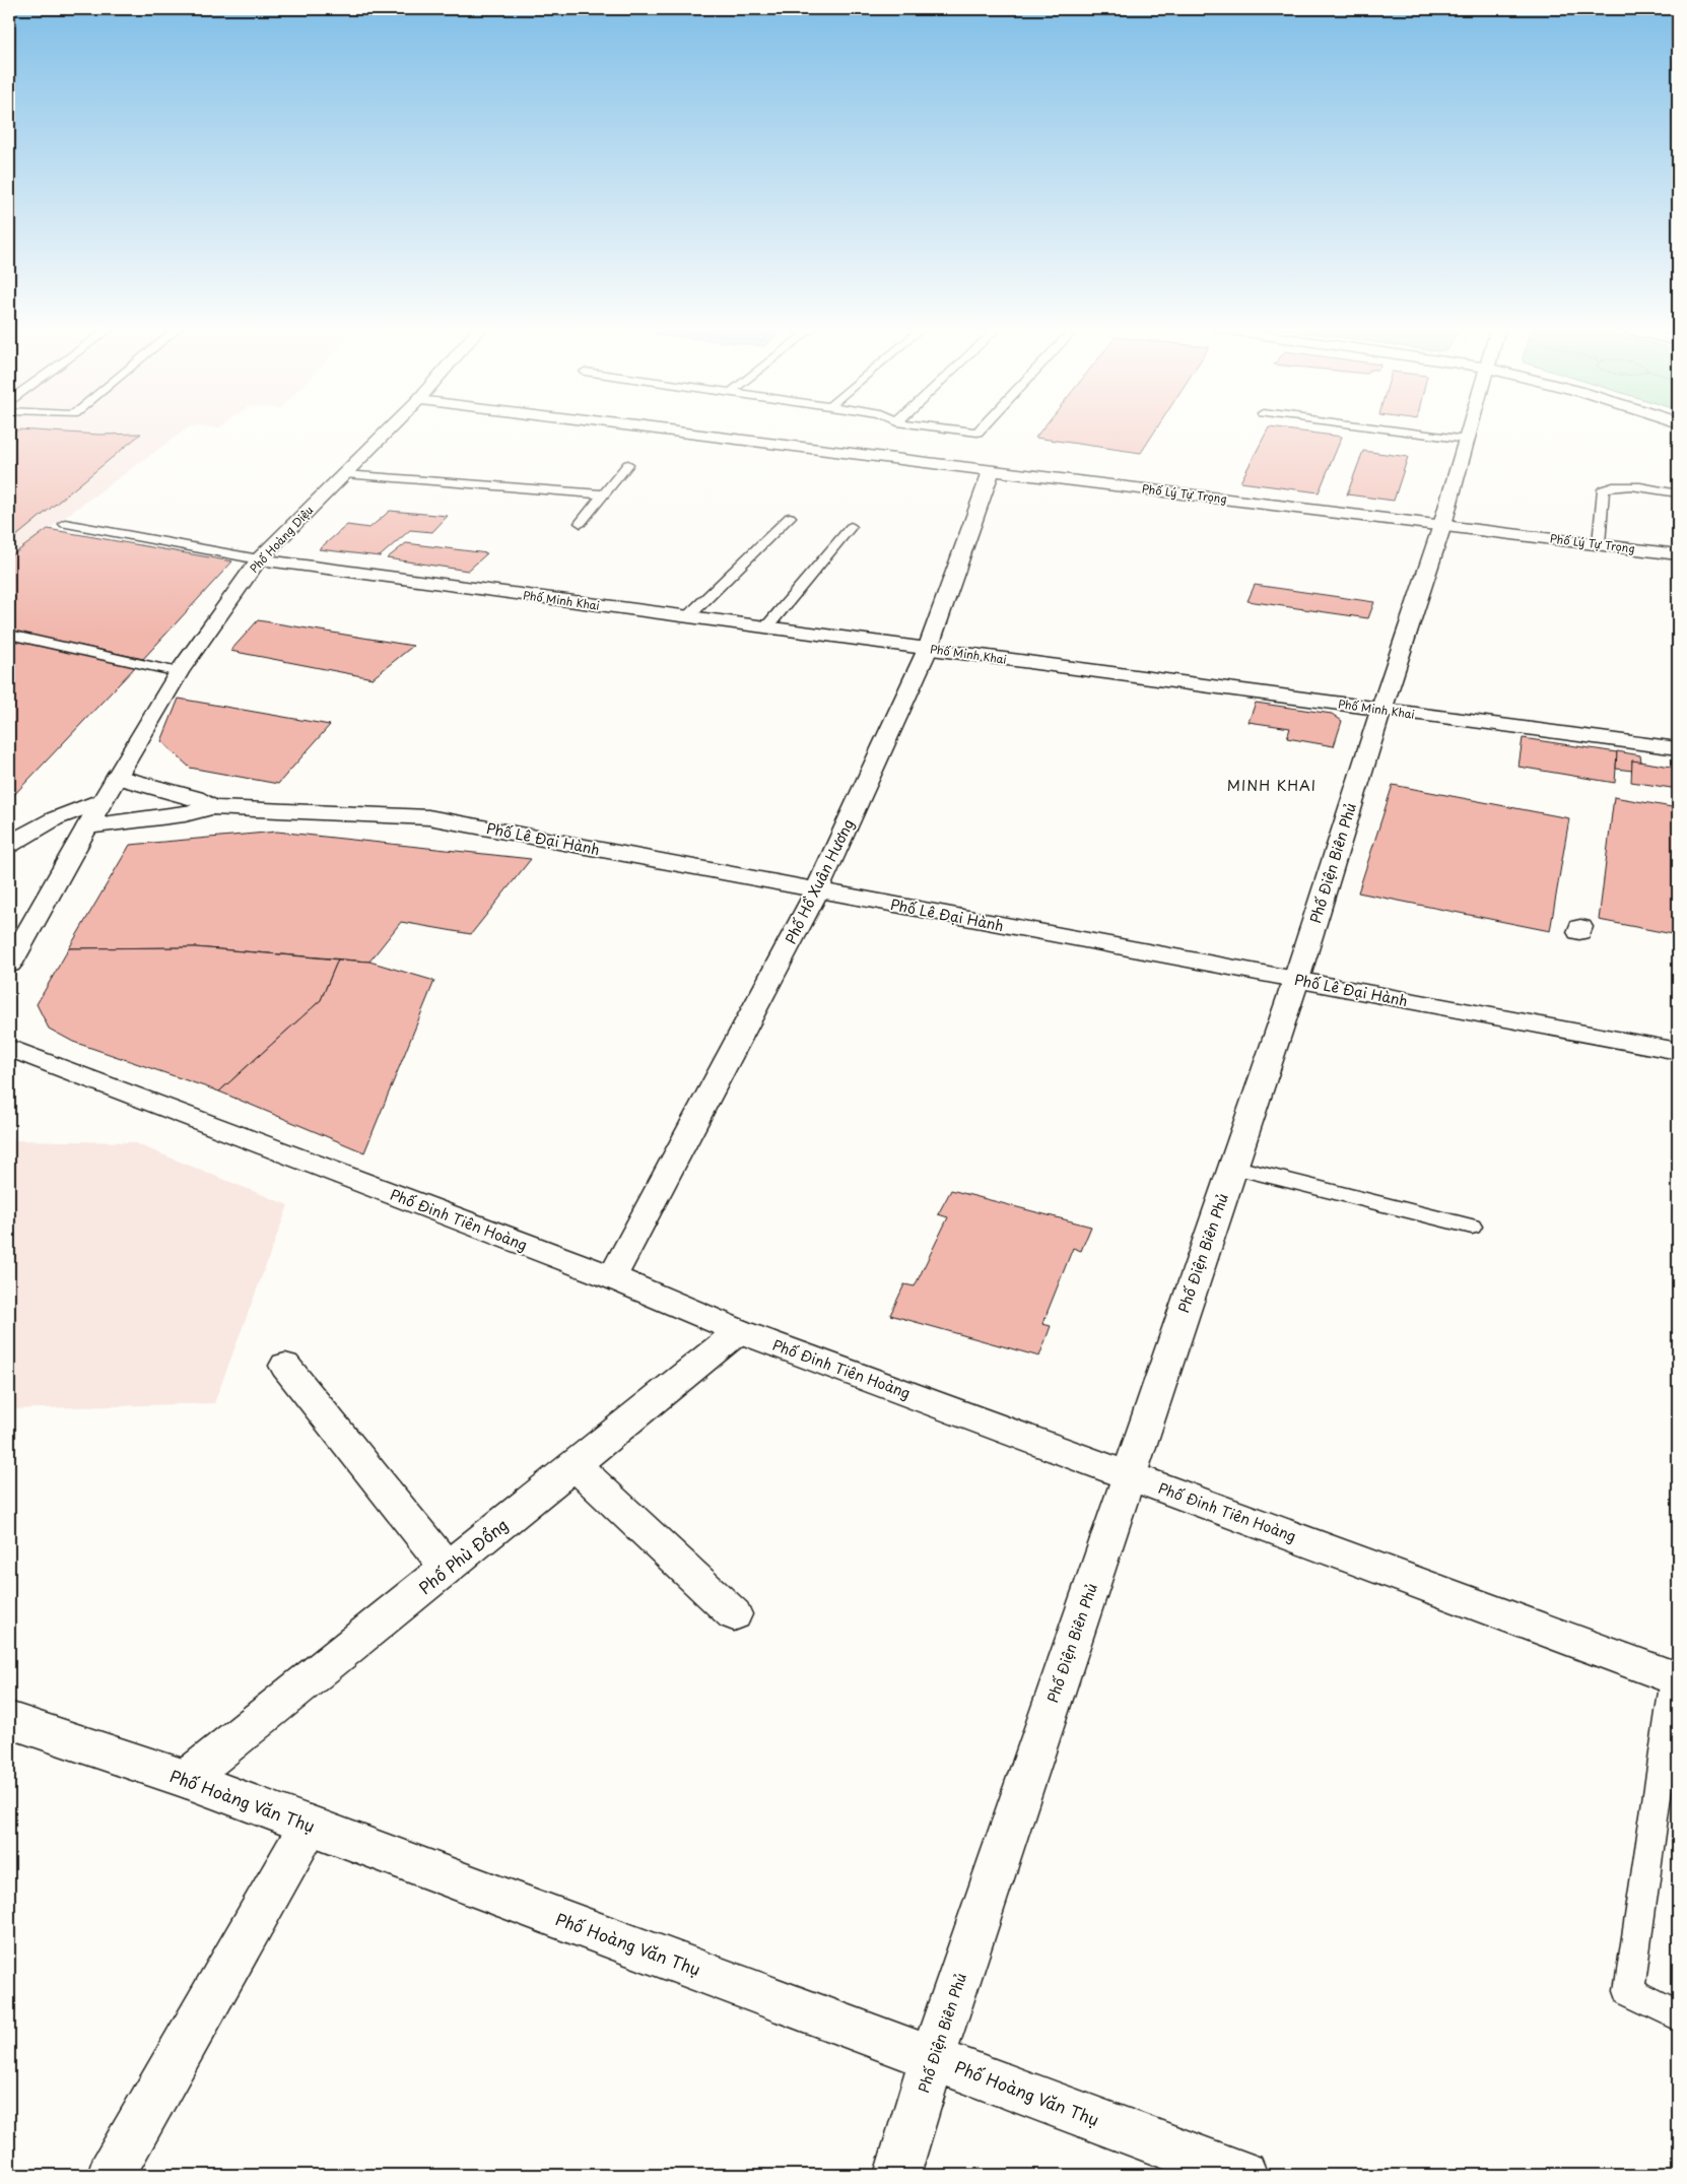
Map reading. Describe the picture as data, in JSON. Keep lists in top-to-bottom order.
{
  "streets": {
    "street": [
      "Phố Lý Tự Trọng",
      "Phố Hoàng Diệu",
      "Phố Minh Khai",
      "Phố Lê Đại Hành",
      "Phố Điện Biên Phủ",
      "Phố Hồ Xuân Hương",
      "Phố Đinh Tiên Hoàng",
      "Phố Phù Đổng",
      "Phố Hoàng Văn Thụ"
    ]
  },
  "crossings": [
    ["Phố Lý Tự Trọng", "Phố Điện Biên Phủ"],
    ["Phố Lý Tự Trọng", "Phố Hồ Xuân Hương"],
    ["Phố Hoàng Diệu", "Phố Minh Khai"],
    ["Phố Hoàng Diệu", "Phố Lê Đại Hành"],
    ["Phố Minh Khai", "Phố Điện Biên Phủ"],
    ["Phố Minh Khai", "Phố Hồ Xuân Hương"],
    ["Phố Lê Đại Hành", "Phố Điện Biên Phủ"],
    ["Phố Lê Đại Hành", "Phố Hồ Xuân Hương"],
    ["Phố Điện Biên Phủ", "Phố Đinh Tiên Hoàng"],
    ["Phố Điện Biên Phủ", "Phố Hoàng Văn Thụ"],
    ["Phố Hồ Xuân Hương", "Phố Đinh Tiên Hoàng"],
    ["Phố Đinh Tiên Hoàng", "Phố Phù Đổng"],
    ["Phố Phù Đổng", "Phố Hoàng Văn Thụ"]
  ],
  "districts": ["MINH KHAI"]
}
